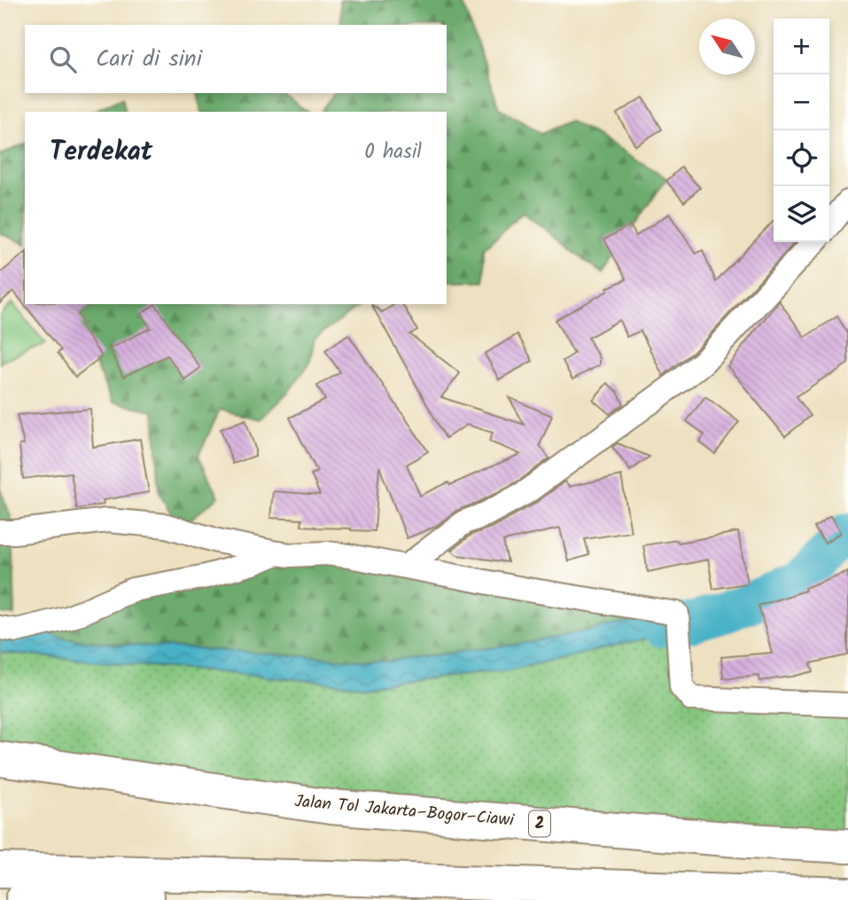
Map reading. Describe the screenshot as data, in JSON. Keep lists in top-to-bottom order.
{
  "streets": {
    "highway": ["Jalan Tol Jakarta–Bogor–Ciawi", "2"]
  },
  "north": "top left",
  "page": {
    "map_buttons": ["+", "−"],
    "search": "Cari di sini",
    "heading": ["Terdekat", "0 hasil"]
  }
}
